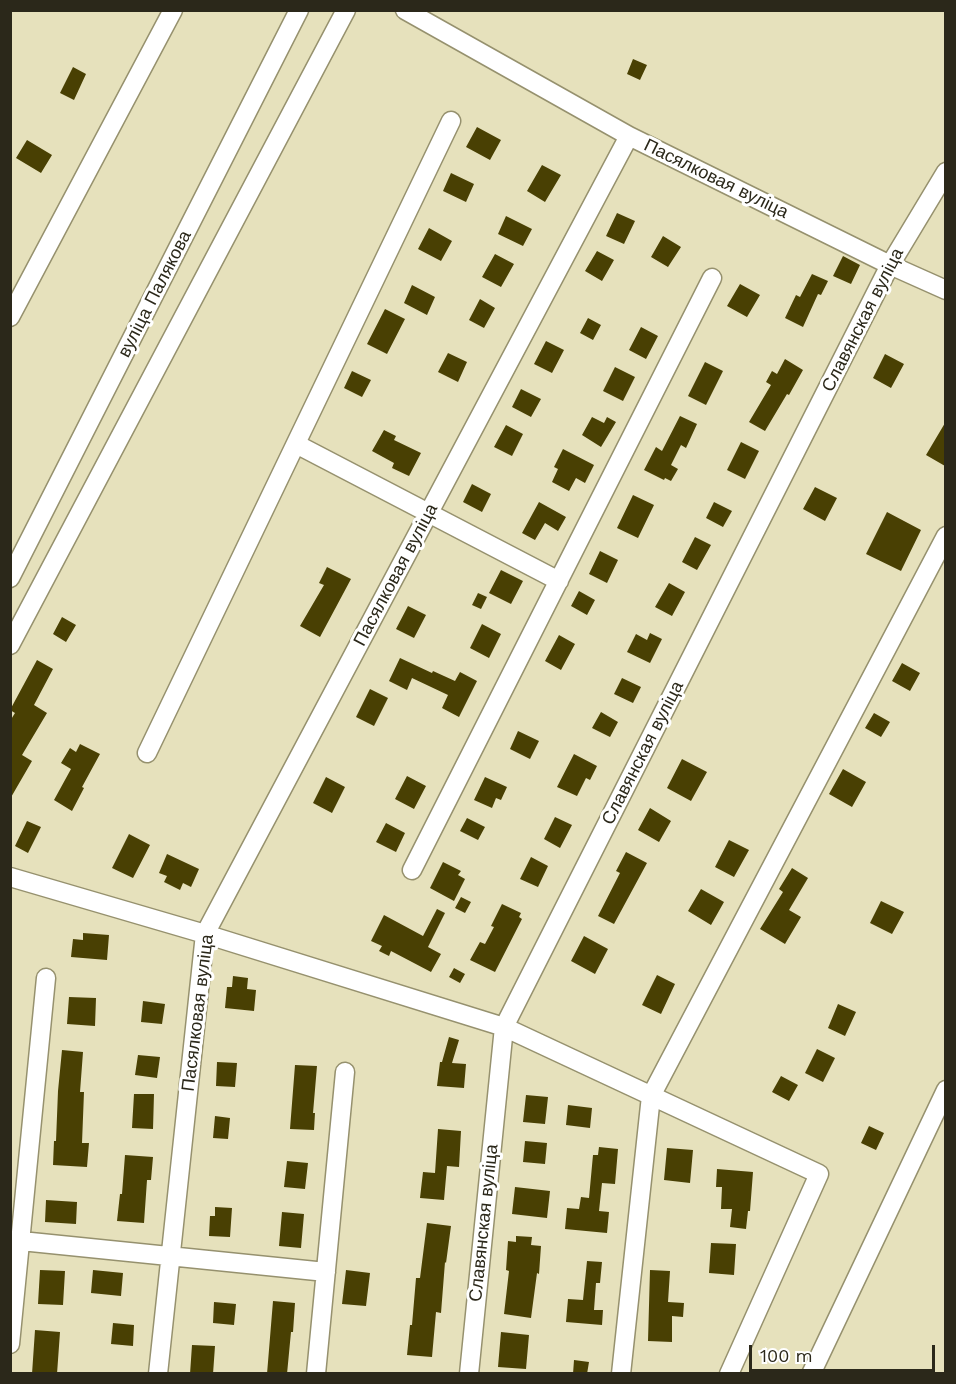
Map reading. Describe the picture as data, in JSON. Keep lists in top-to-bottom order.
{
  "streets": {
    "street": ["Пасялковая вуліца", "вуліца Палякова", "Славянская вуліца"]
  },
  "crossings": [
    ["Пасялковая вуліца", "Славянская вуліца"]
  ],
  "scale_bar": "100 m"
}
